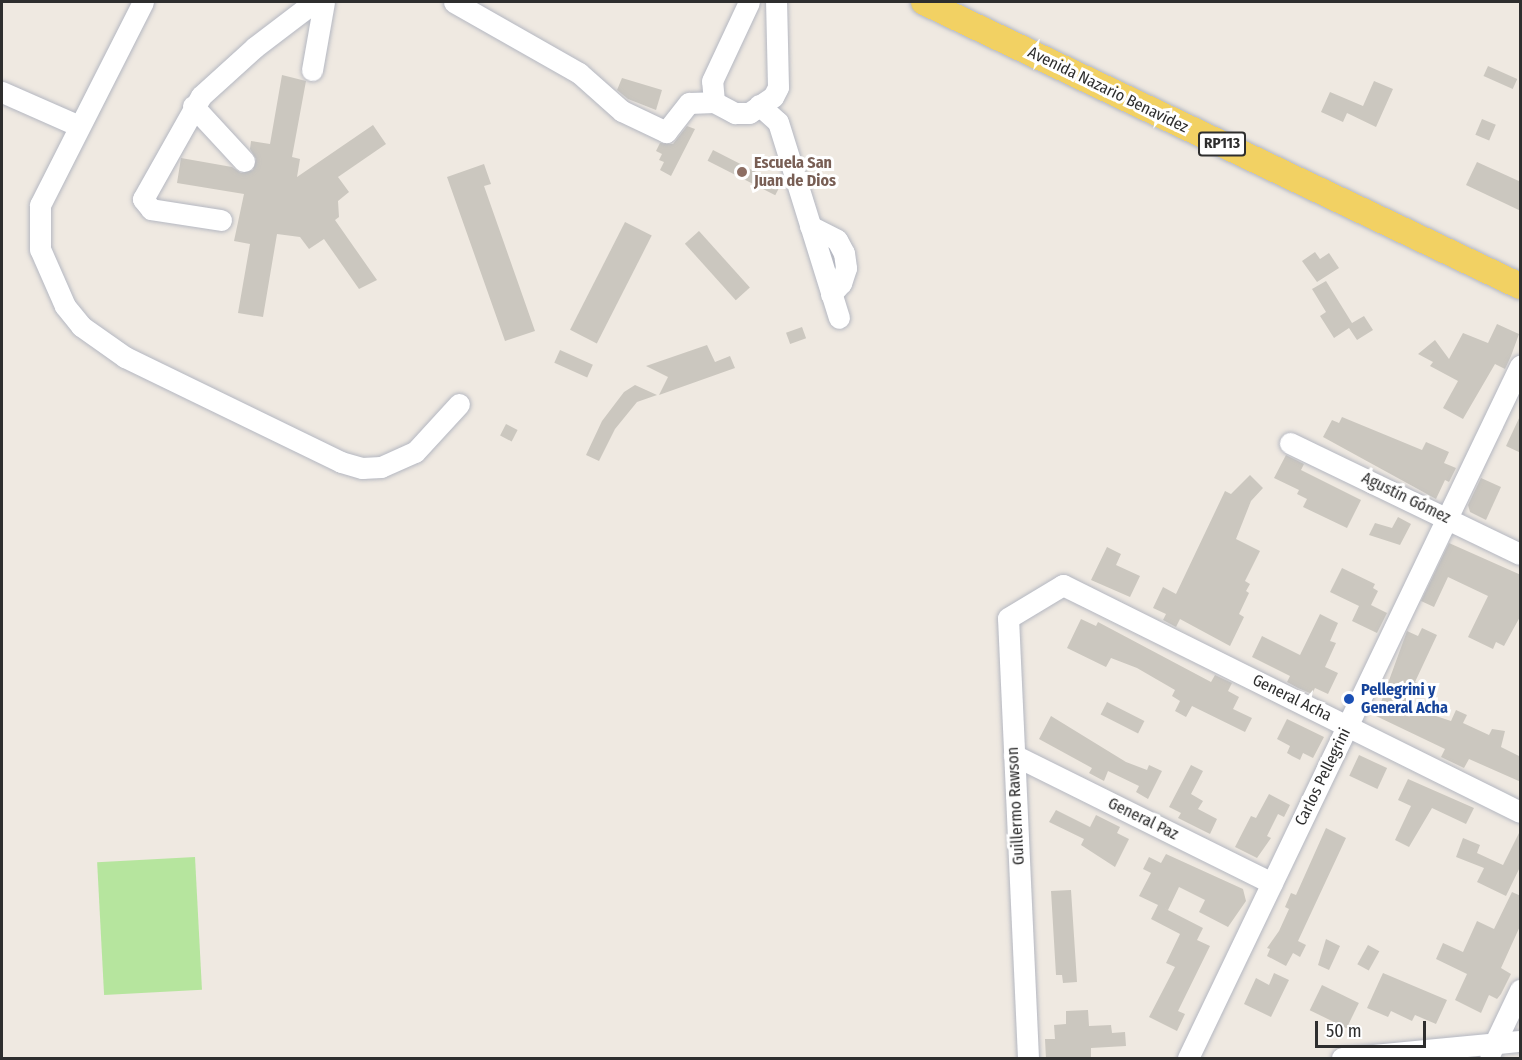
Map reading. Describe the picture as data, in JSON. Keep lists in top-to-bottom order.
{
  "streets": {
    "main road": ["Avenida Nazario Benavídez", "RP113"],
    "street": [
      "Agustín Gómez",
      "General Acha",
      "Carlos Pellegrini",
      "Guillermo Rawson",
      "General Paz"
    ]
  },
  "crossings": [
    ["Agustín Gómez", "Carlos Pellegrini"],
    ["General Acha", "Carlos Pellegrini"],
    ["General Acha", "Guillermo Rawson"],
    ["Carlos Pellegrini", "General Paz"],
    ["Guillermo Rawson", "General Paz"]
  ],
  "places": ["Escuela San Juan de Dios", "Pellegrini y General Acha"],
  "scale_bar": "50 m"
}
